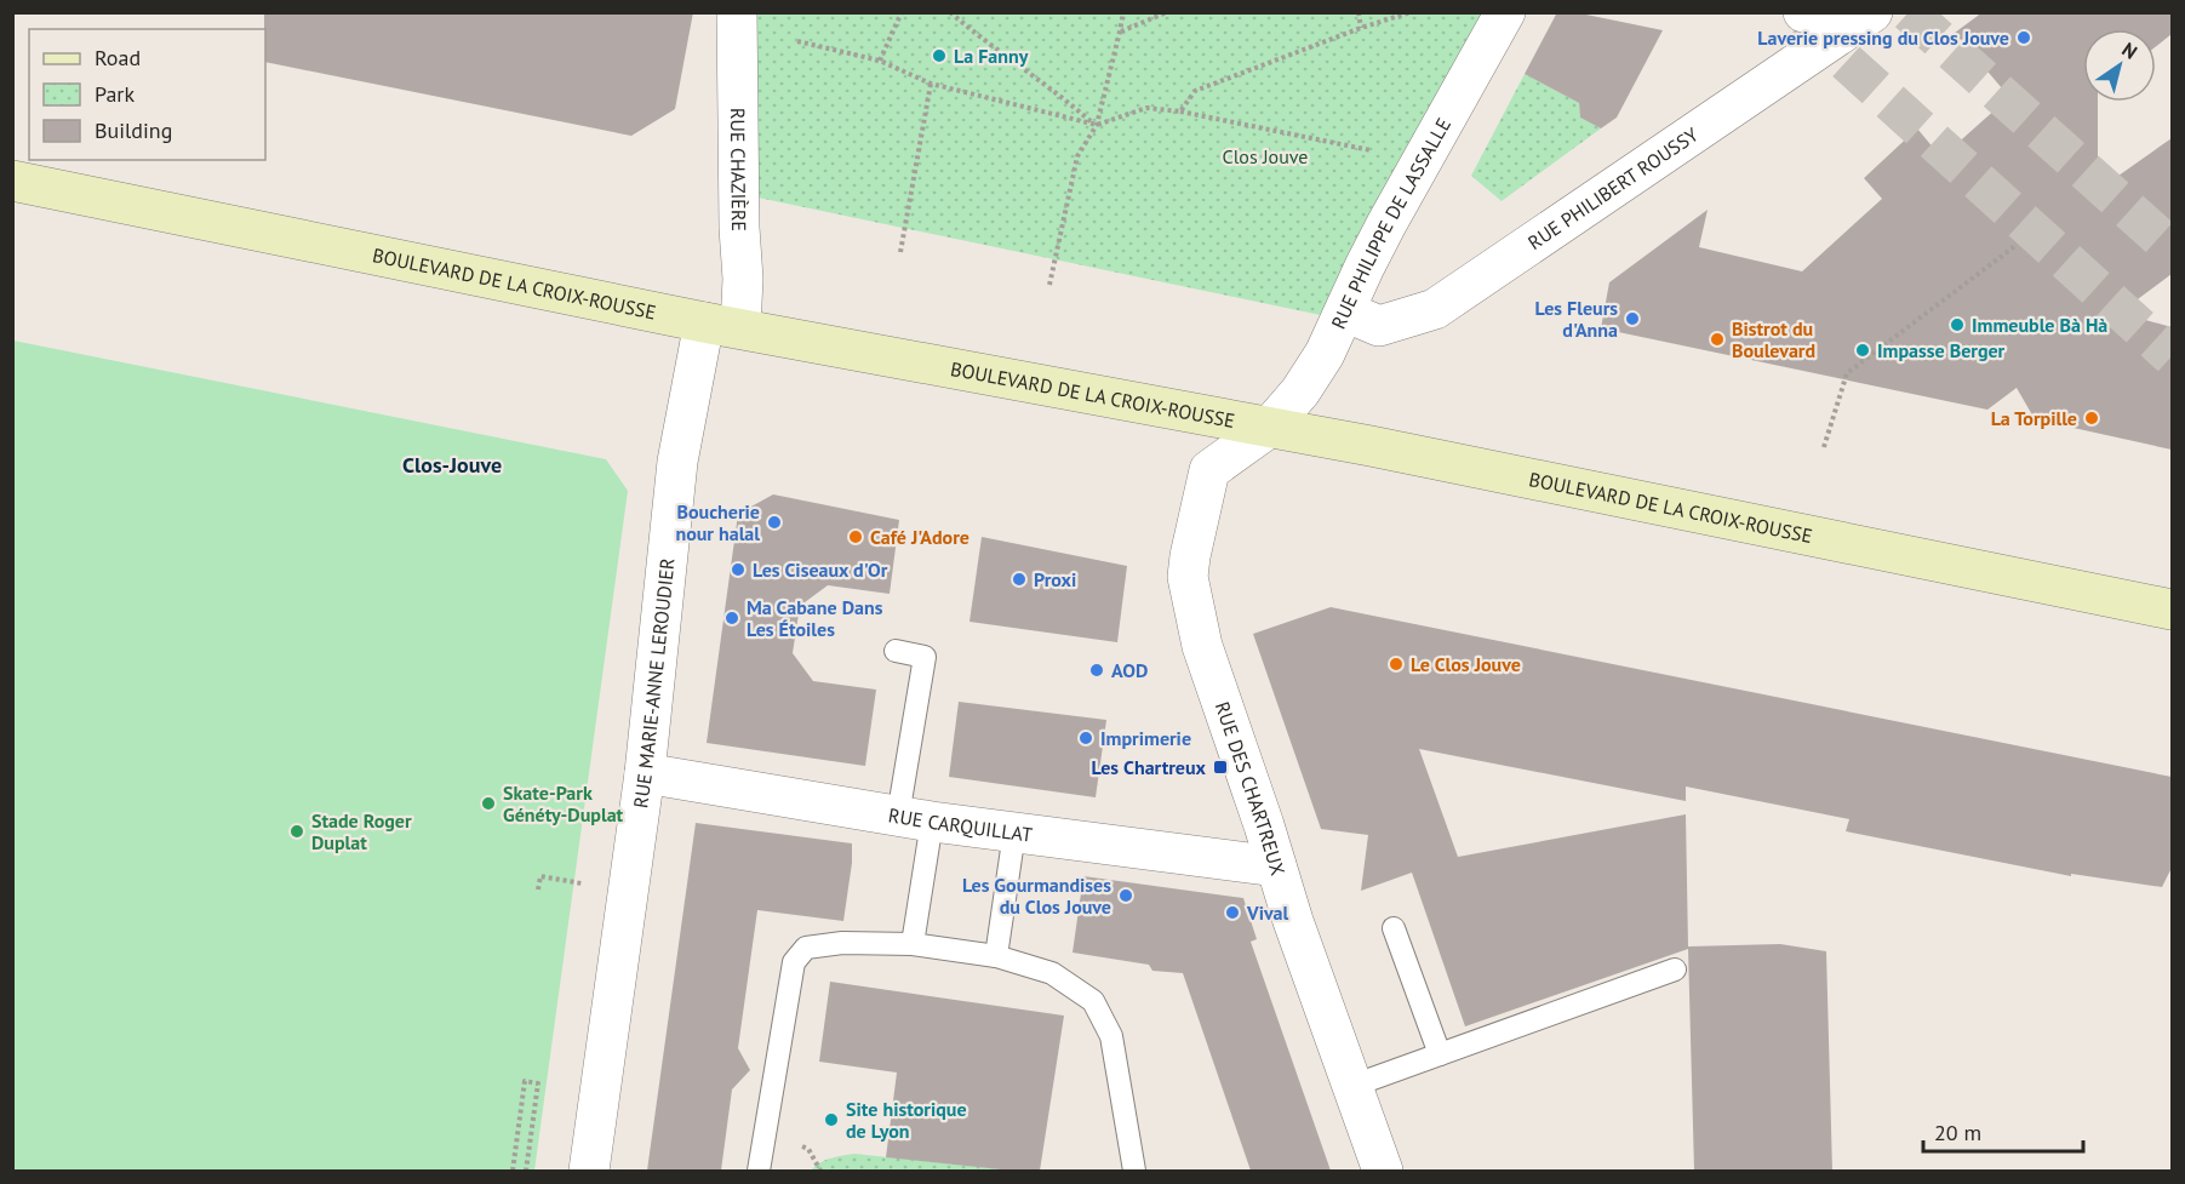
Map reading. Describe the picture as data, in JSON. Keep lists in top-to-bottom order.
{
  "streets": {
    "main road": ["BOULEVARD DE LA CROIX-ROUSSE"],
    "street": [
      "RUE CHAZIÈRE",
      "RUE PHILIBERT ROUSSY",
      "RUE PHILIPPE DE LASSALLE",
      "RUE MARIE-ANNE LEROUDIER",
      "RUE DES CHARTREUX",
      "RUE CARQUILLAT"
    ]
  },
  "crossings": [
    ["RUE CHAZIÈRE", "BOULEVARD DE LA CROIX-ROUSSE"],
    ["RUE CHAZIÈRE", "RUE MARIE-ANNE LEROUDIER"],
    ["RUE PHILIBERT ROUSSY", "RUE PHILIPPE DE LASSALLE"],
    ["RUE PHILIPPE DE LASSALLE", "BOULEVARD DE LA CROIX-ROUSSE"],
    ["RUE PHILIPPE DE LASSALLE", "RUE DES CHARTREUX"],
    ["BOULEVARD DE LA CROIX-ROUSSE", "RUE MARIE-ANNE LEROUDIER"],
    ["BOULEVARD DE LA CROIX-ROUSSE", "RUE DES CHARTREUX"],
    ["RUE MARIE-ANNE LEROUDIER", "RUE CARQUILLAT"],
    ["RUE DES CHARTREUX", "RUE CARQUILLAT"]
  ],
  "districts": ["Clos-Jouve"],
  "parks": ["Clos Jouve"],
  "places": {
    "other": [
      "Laverie pressing du Clos Jouve",
      "La Fanny",
      "Les Fleurs d'Anna",
      "Immeuble Bà Hà",
      "Bistrot du Boulevard",
      "Impasse Berger",
      "La Torpille",
      "Boucherie nour halal",
      "Café J'Adore",
      "Les Ciseaux d'Or",
      "Proxi",
      "Ma Cabane Dans Les Étoiles",
      "Le Clos Jouve",
      "AOD",
      "Imprimerie",
      "Skate-Park Généty-Duplat",
      "Stade Roger Duplat",
      "Les Gourmandises du Clos Jouve",
      "Vival",
      "Site historique de Lyon"
    ],
    "transit": ["Les Chartreux"]
  },
  "legend": ["Road", "Park", "Building"],
  "scale_bar": "20 m",
  "north": "top right"
}
